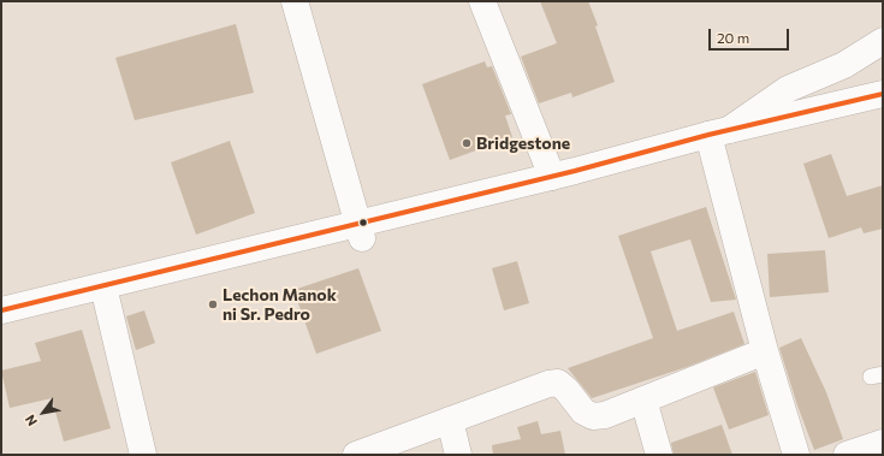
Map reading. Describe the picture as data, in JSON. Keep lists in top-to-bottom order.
{
  "places": ["Bridgestone", "Lechon Manok ni Sr. Pedro"],
  "scale_bar": "20 m",
  "north": "bottom left"
}
